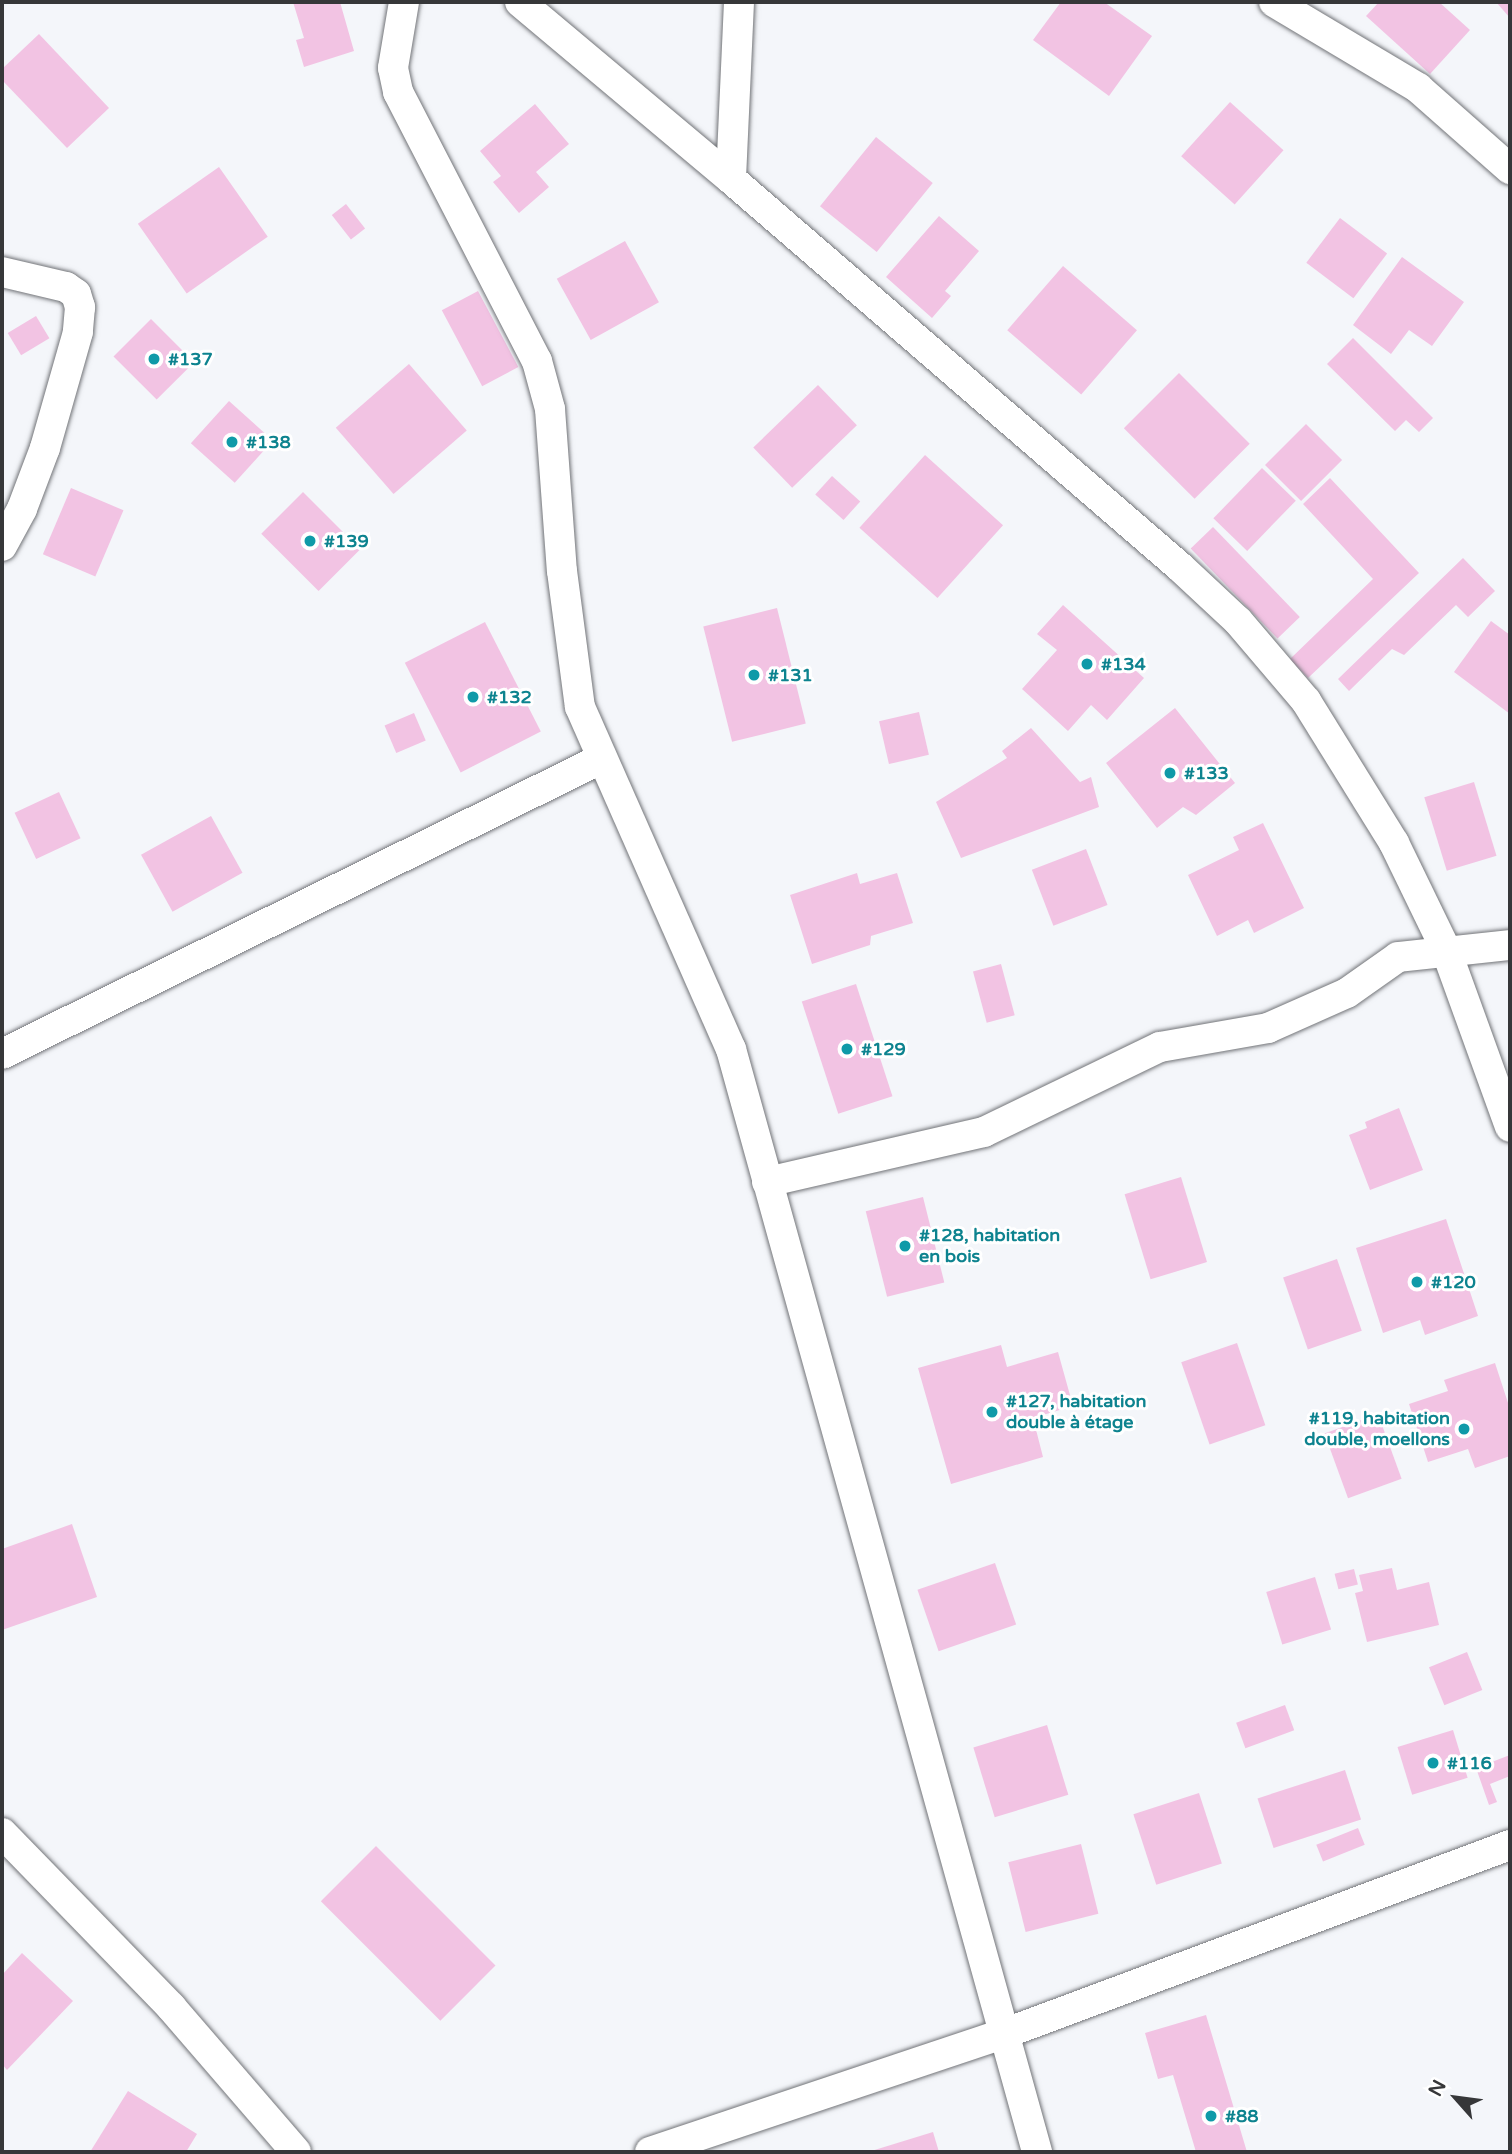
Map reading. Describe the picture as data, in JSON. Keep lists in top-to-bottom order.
{
  "places": [
    "#137",
    "#138",
    "#139",
    "#134",
    "#131",
    "#132",
    "#133",
    "#129",
    "#128, habitation en bois",
    "#120",
    "#127, habitation double à étage",
    "#119, habitation double, moellons",
    "#116",
    "#88"
  ],
  "north": "top left"
}
